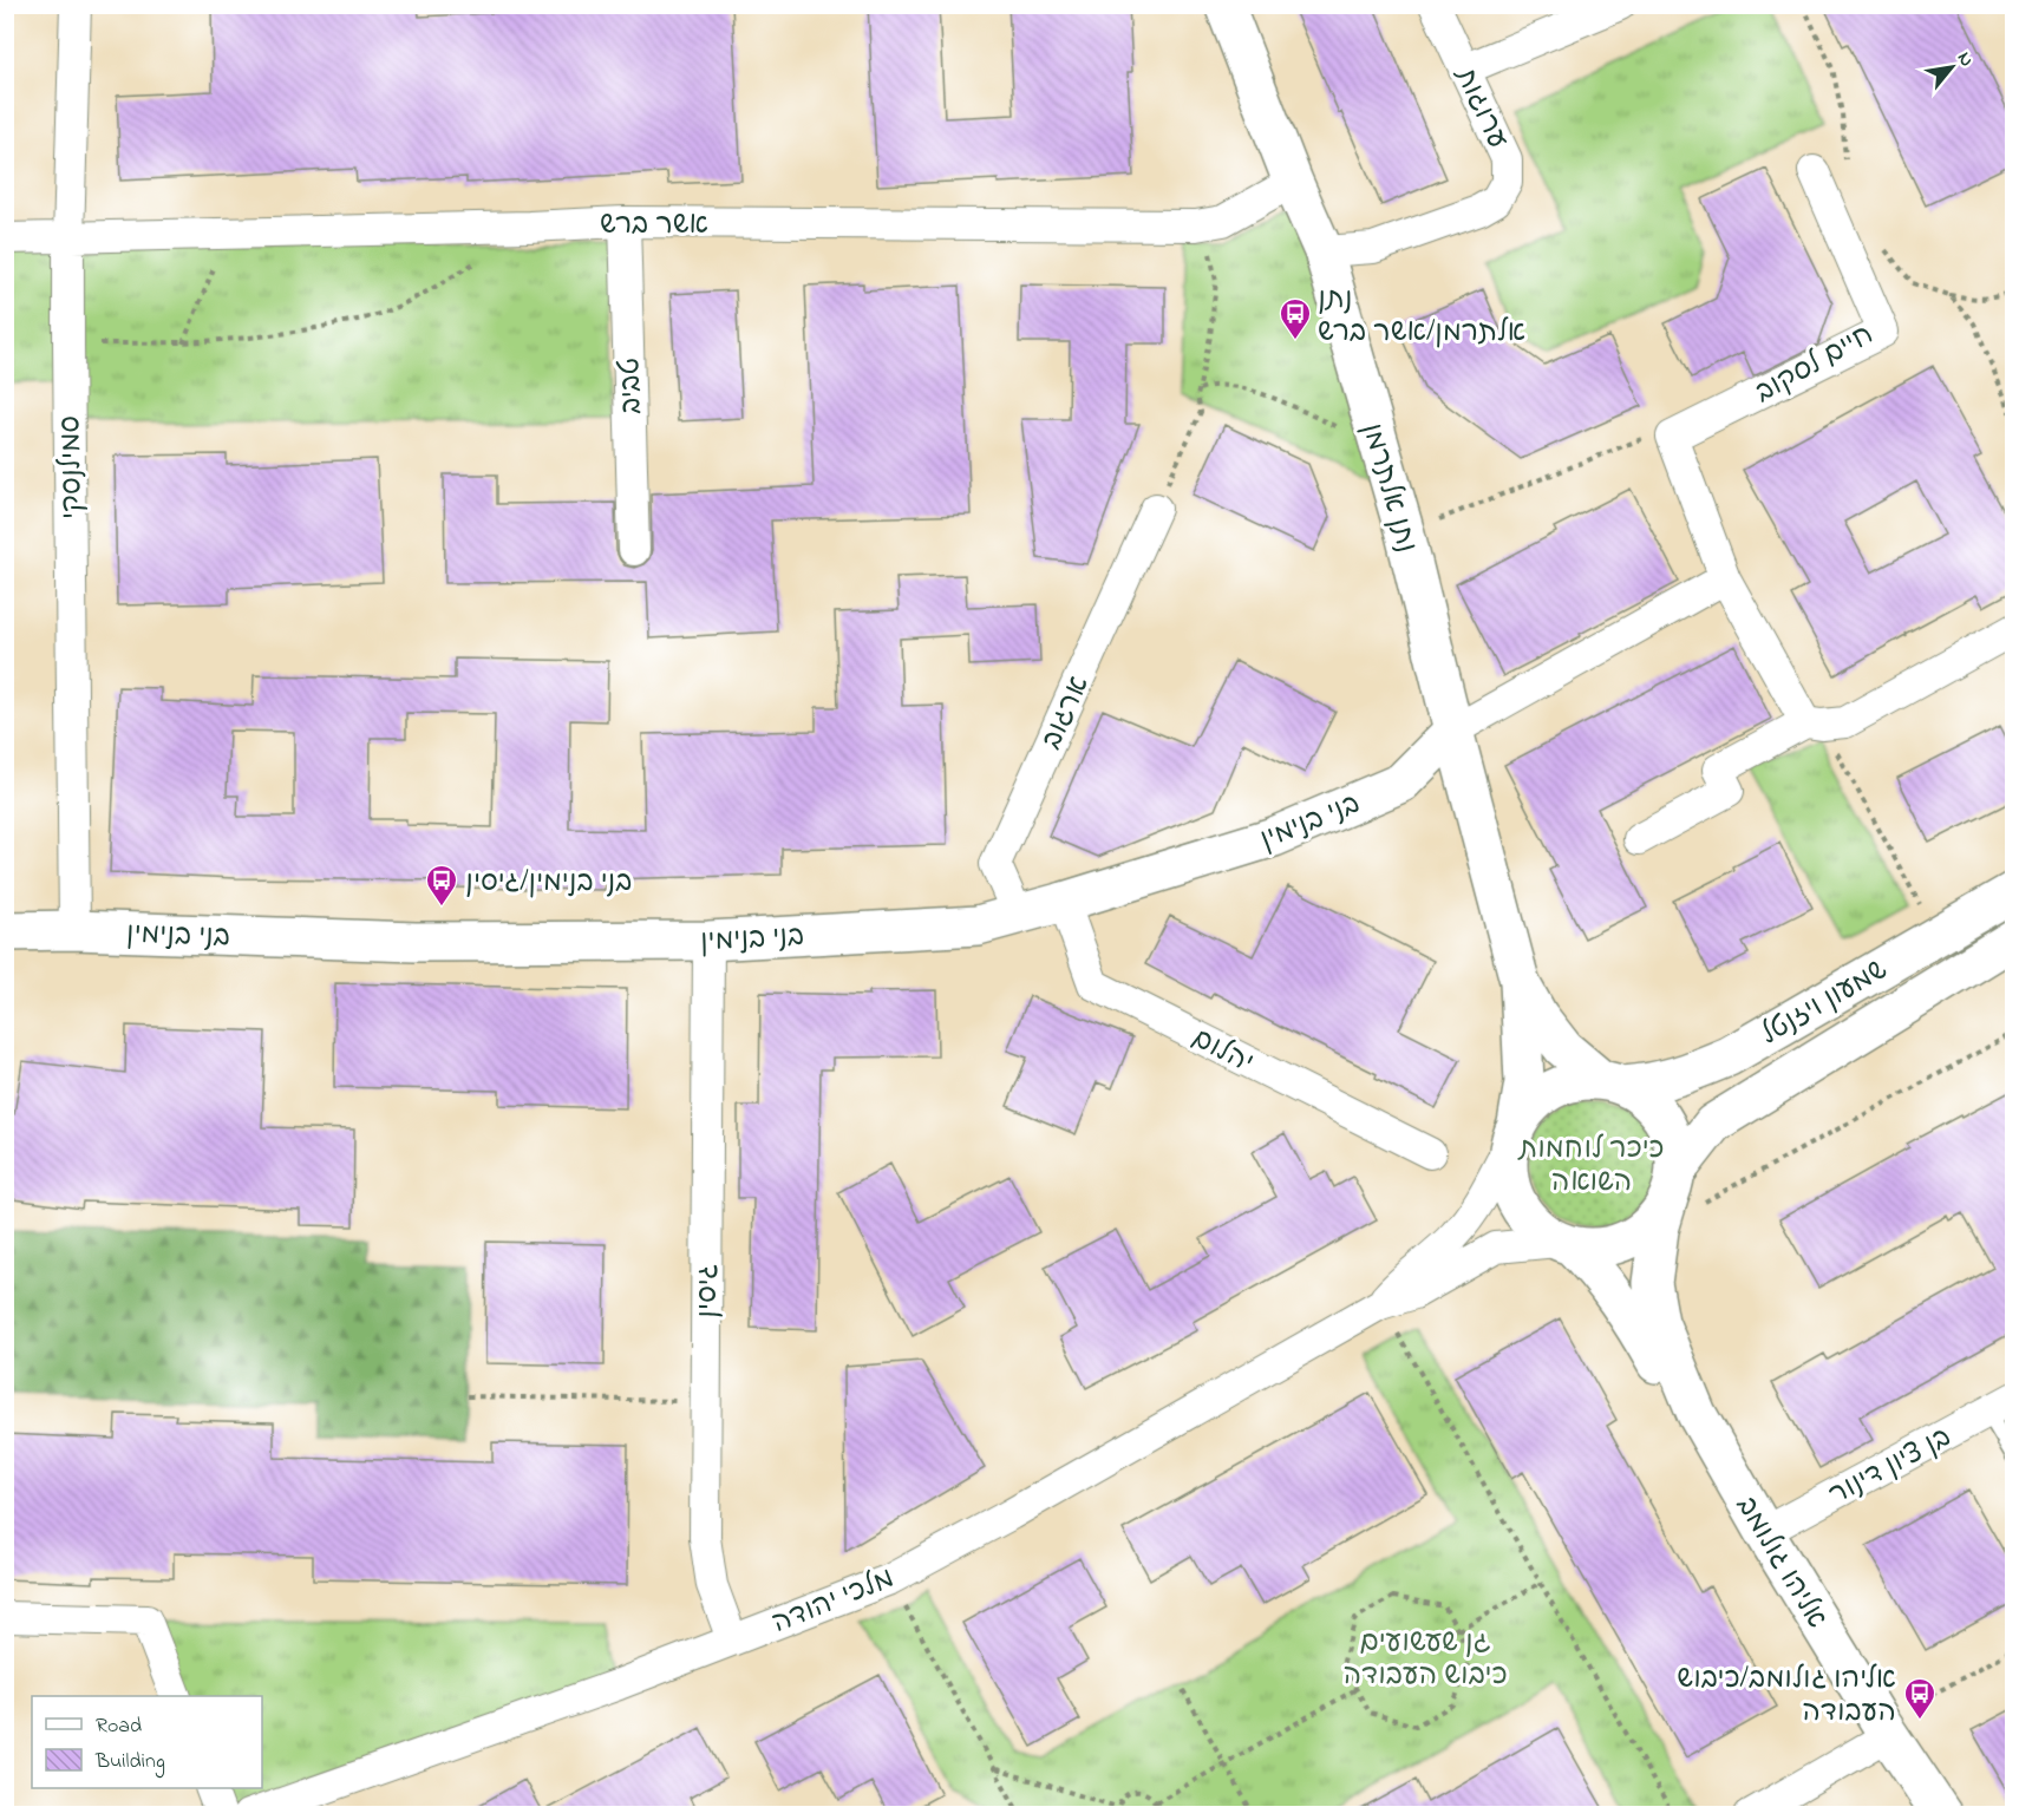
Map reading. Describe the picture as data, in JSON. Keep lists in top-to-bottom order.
{
  "streets": {
    "street": [
      "ערוגות",
      "אשר ברש",
      "חיים לסקוב",
      "טביב",
      "סמילנסקי",
      "נתן אלתרמן",
      "ארגוב",
      "בני בנימין",
      "שמעון ויזנטל",
      "יהלום",
      "גיסין",
      "בן ציון דינור",
      "אליהו גולומב",
      "מלכי יהודה"
    ]
  },
  "crossings": [
    ["ערוגות", "נתן אלתרמן"],
    ["אשר ברש", "טביב"],
    ["אשר ברש", "סמילנסקי"],
    ["אשר ברש", "נתן אלתרמן"],
    ["סמילנסקי", "בני בנימין"],
    ["נתן אלתרמן", "בני בנימין"],
    ["נתן אלתרמן", "שמעון ויזנטל"],
    ["נתן אלתרמן", "אליהו גולומב"],
    ["נתן אלתרמן", "מלכי יהודה"],
    ["ארגוב", "בני בנימין"],
    ["בני בנימין", "יהלום"],
    ["בני בנימין", "גיסין"],
    ["שמעון ויזנטל", "אליהו גולומב"],
    ["שמעון ויזנטל", "מלכי יהודה"],
    ["גיסין", "מלכי יהודה"],
    ["בן ציון דינור", "אליהו גולומב"],
    ["אליהו גולומב", "מלכי יהודה"]
  ],
  "parks": ["כיכר לוחמות השואה", "גן שעשועים כיבוש העבודה"],
  "places": {
    "bus stop": ["נתן אלתרמן/אשר ברש", "בני בנימין/גיסין", "אליהו גולומב/כיבוש העבודה"]
  },
  "legend": ["Road", "Building"],
  "north": "top right"
}
